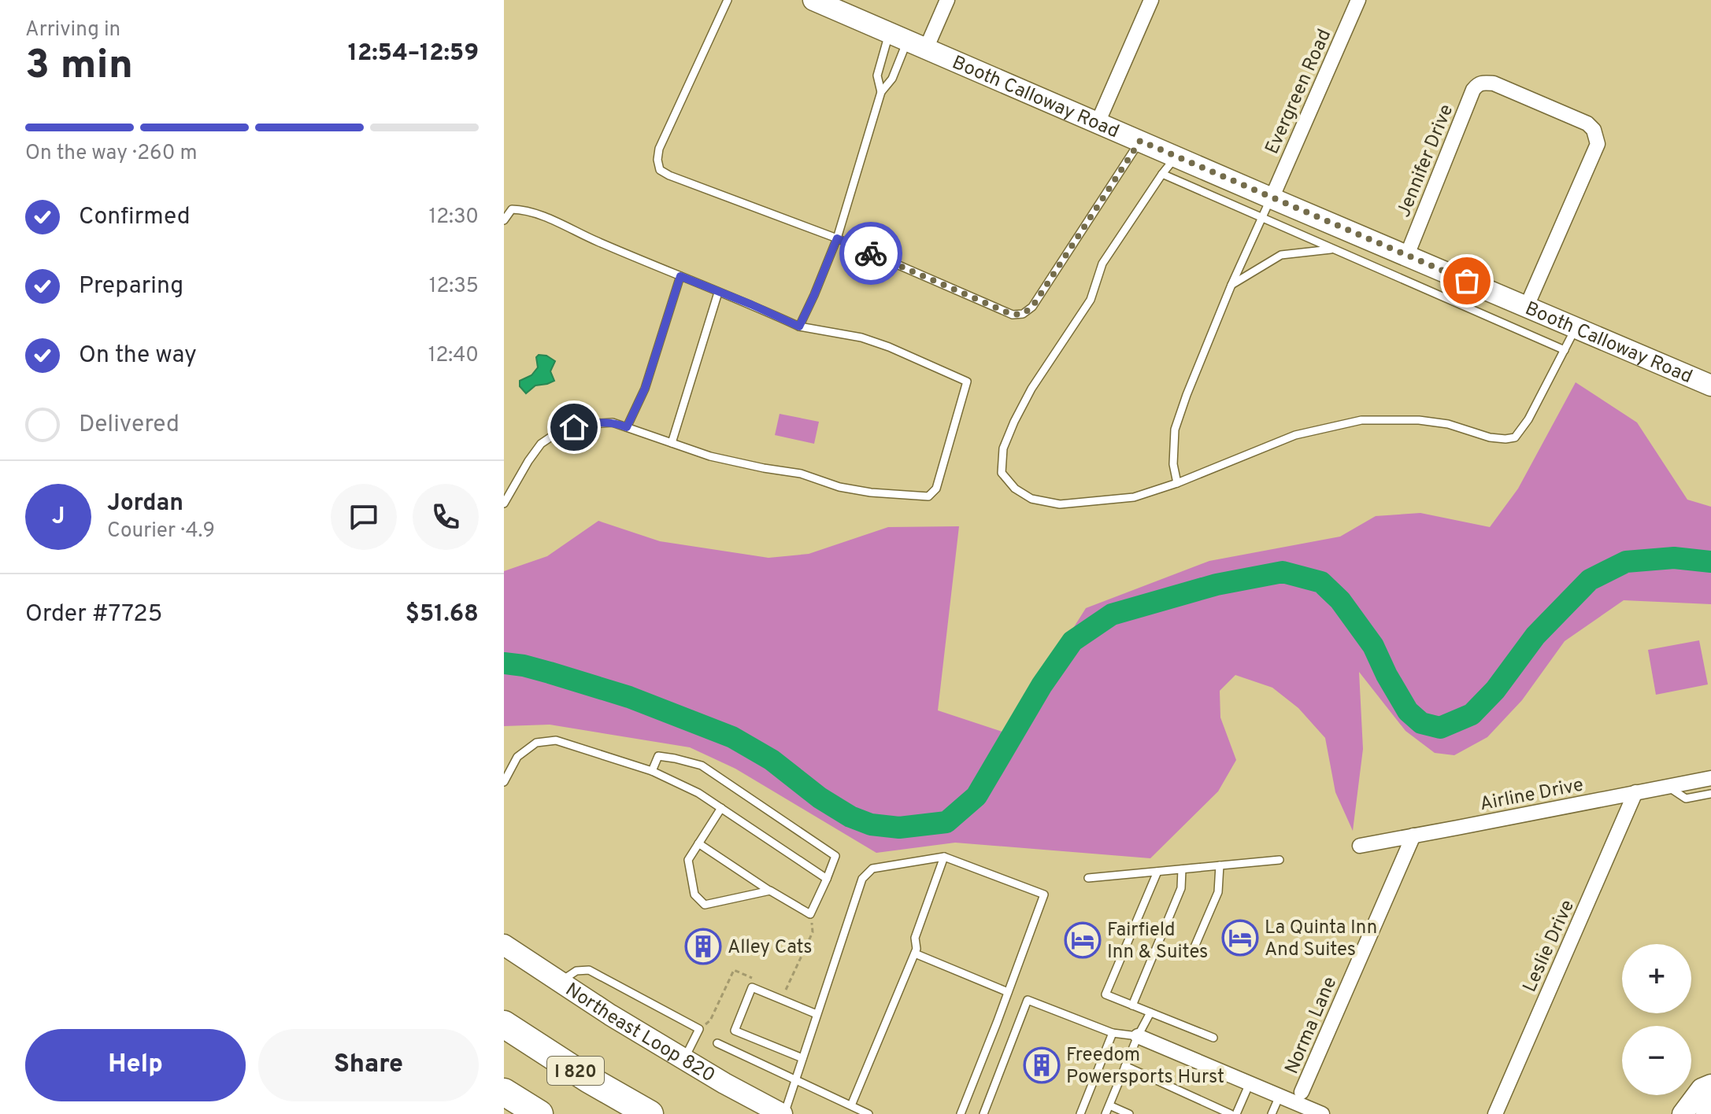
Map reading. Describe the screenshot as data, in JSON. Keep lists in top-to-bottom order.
{
  "streets": {
    "highway": ["I 820"],
    "street": [
      "Evergreen Road",
      "Booth Calloway Road",
      "Jennifer Drive",
      "Airline Drive",
      "Leslie Drive",
      "Norma Lane",
      "Northeast Loop 820"
    ]
  },
  "crossings": [
    ["Evergreen Road", "Booth Calloway Road"],
    ["Booth Calloway Road", "Jennifer Drive"],
    ["Airline Drive", "Leslie Drive"],
    ["Airline Drive", "Norma Lane"]
  ],
  "places": {
    "hotel": ["La Quinta Inn And Suites", "Fairfield Inn & Suites"],
    "building": ["Alley Cats", "Freedom Powersports Hurst"]
  },
  "page": {
    "heading": ["3 min", "Arriving in", "12:54–12:59"],
    "panel": [
      "Jordan",
      "Courier · 4.9",
      "Order #7725",
      "$51.68"
    ],
    "bar": "On the way · 260 m",
    "list": [
      ["Confirmed", "12:30"],
      ["Preparing", "12:35"],
      ["On the way", "12:40"],
      "Delivered"
    ],
    "round": "J",
    "map_buttons": ["+", "−"],
    "buttons": ["Help", "Share"]
  }
}
